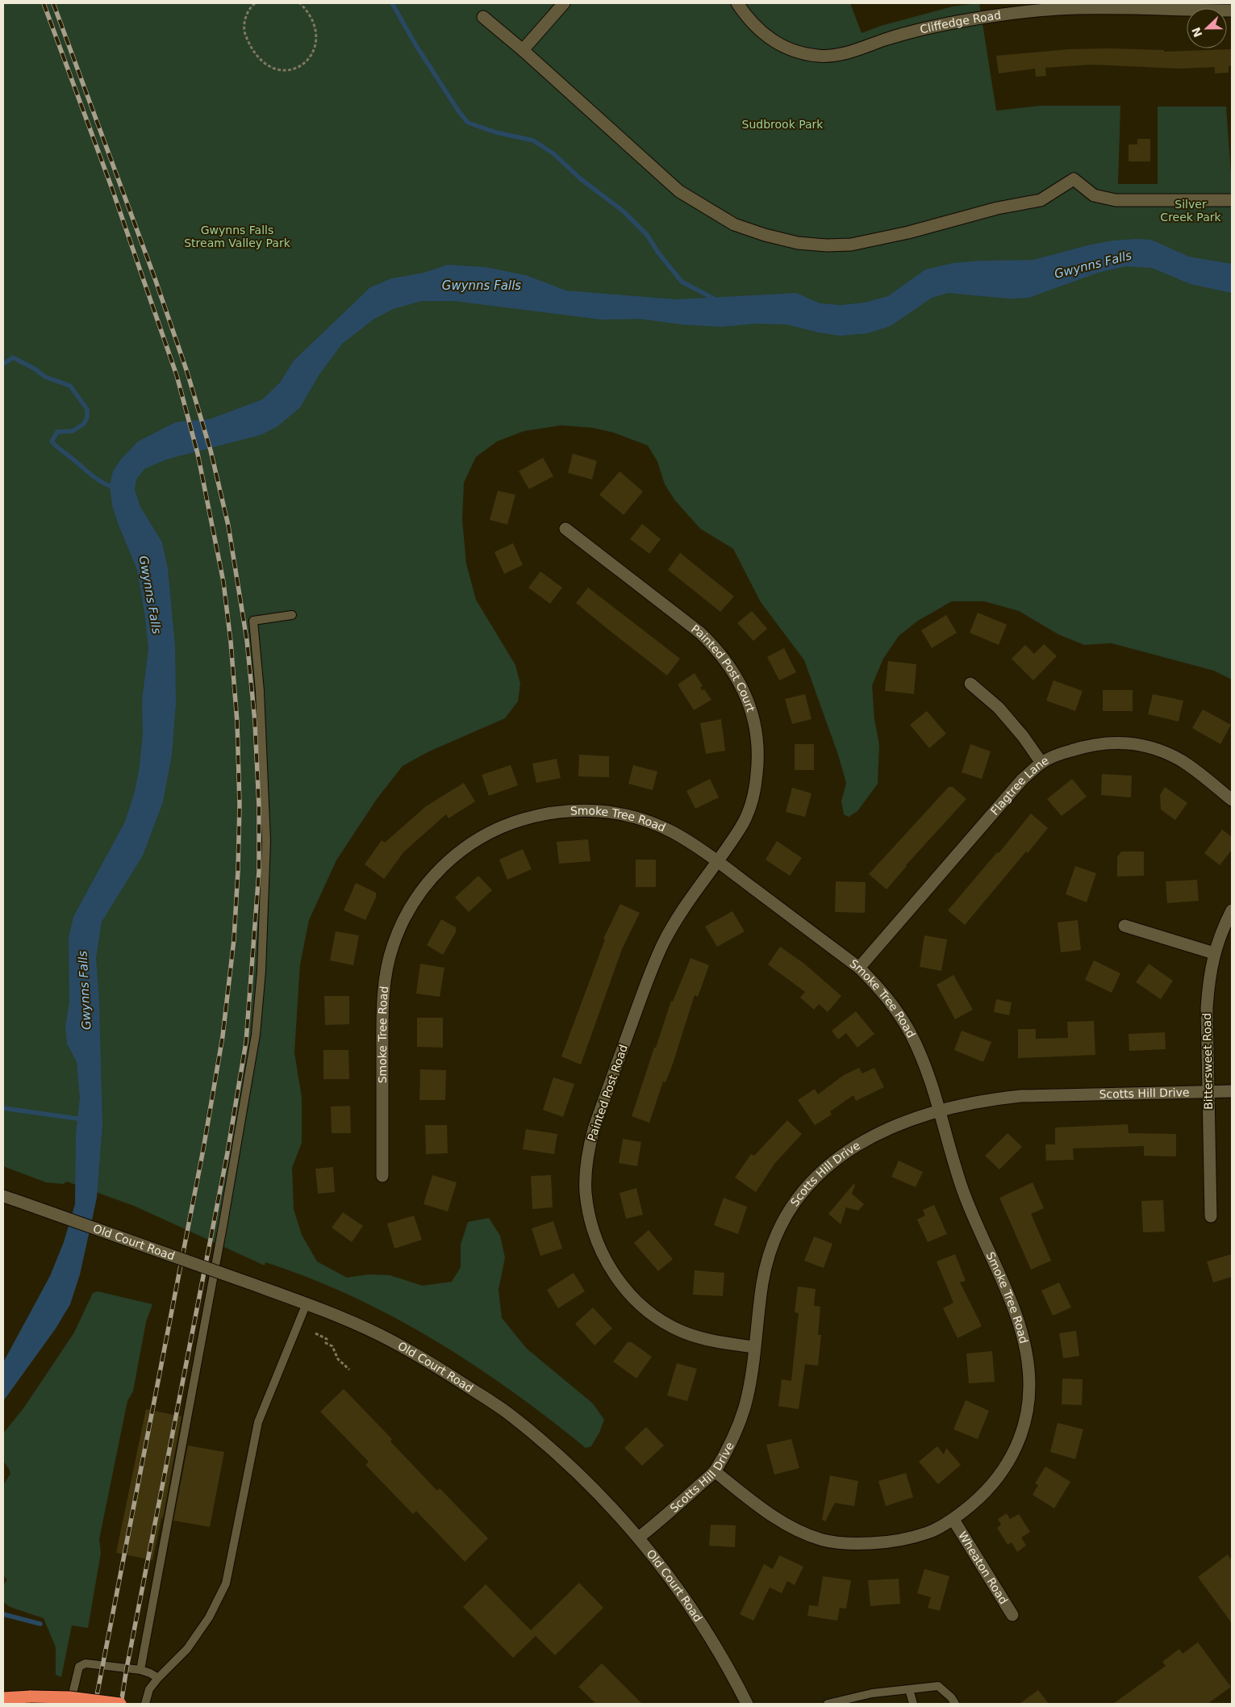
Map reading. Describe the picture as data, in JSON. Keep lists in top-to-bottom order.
{
  "streets": {
    "street": [
      "Cliffedge Road",
      "Painted Post Court",
      "Flagtree Lane",
      "Smoke Tree Road",
      "Bittersweet Road",
      "Painted Post Road",
      "Scotts Hill Drive",
      "Old Court Road",
      "Wheaton Road"
    ]
  },
  "crossings": [
    ["Painted Post Court", "Smoke Tree Road"],
    ["Painted Post Court", "Painted Post Road"],
    ["Flagtree Lane", "Smoke Tree Road"],
    ["Smoke Tree Road", "Painted Post Road"],
    ["Smoke Tree Road", "Scotts Hill Drive"],
    ["Smoke Tree Road", "Wheaton Road"],
    ["Bittersweet Road", "Scotts Hill Drive"],
    ["Painted Post Road", "Scotts Hill Drive"],
    ["Scotts Hill Drive", "Old Court Road"]
  ],
  "water": ["Gwynns Falls"],
  "parks": ["Sudbrook Park", "Silver Creek Park", "Gwynns Falls Stream Valley Park"],
  "north": "left"
}
